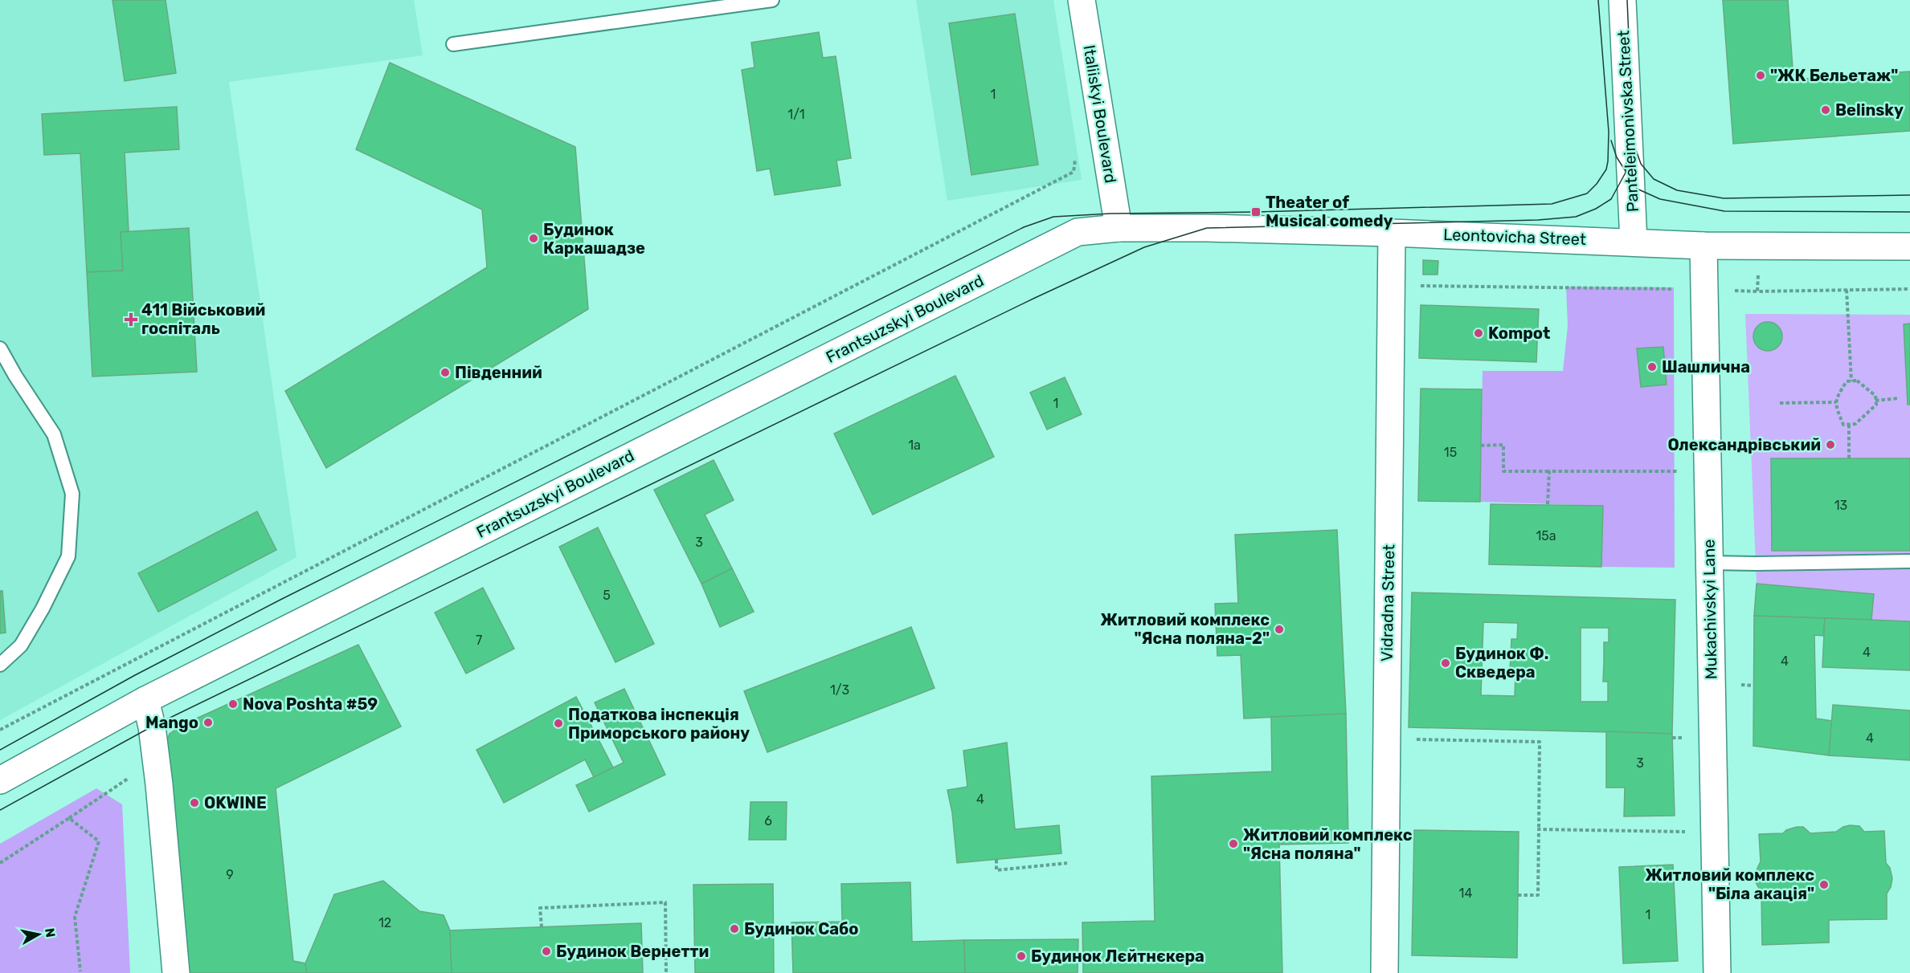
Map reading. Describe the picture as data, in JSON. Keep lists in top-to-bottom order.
{
  "streets": {
    "street": [
      "Italiiskyi Boulevard",
      "Panteleimonivska Street",
      "Leontovicha Street",
      "Frantsuzskyi Boulevard",
      "Vidradna Street",
      "Mukachivskyi Lane"
    ]
  },
  "crossings": [
    ["Italiiskyi Boulevard", "Leontovicha Street"],
    ["Italiiskyi Boulevard", "Frantsuzskyi Boulevard"],
    ["Panteleimonivska Street", "Leontovicha Street"],
    ["Leontovicha Street", "Frantsuzskyi Boulevard"],
    ["Leontovicha Street", "Vidradna Street"],
    ["Leontovicha Street", "Mukachivskyi Lane"]
  ],
  "places": {
    "other": [
      "\"ЖК Бельетаж\"",
      "Belinsky",
      "Будинок Каркашадзе",
      "Kompot",
      "Шашлична",
      "Південний",
      "Олександрівський",
      "Житловий комплекс \"Ясна поляна-2\"",
      "Будинок Ф. Скведера",
      "Nova Poshta #59",
      "Mango",
      "Податкова інспекція Приморського району",
      "OKWINE",
      "Житловий комплекс \"Ясна поляна\"",
      "Житловий комплекс \"Біла акація\"",
      "Будинок Сабо",
      "Будинок Вернетти",
      "Будинок Лєйтнєкера"
    ],
    "transit": ["Theater of Musical comedy"],
    "health": ["411 Військовий госпіталь"]
  },
  "house_numbers": [
    "1",
    "1/1",
    "1",
    "1а",
    "15",
    "13",
    "15а",
    "3",
    "5",
    "7",
    "4",
    "4",
    "1/3",
    "4",
    "3",
    "4",
    "6",
    "9",
    "14",
    "1",
    "12"
  ],
  "north": "right"
}
